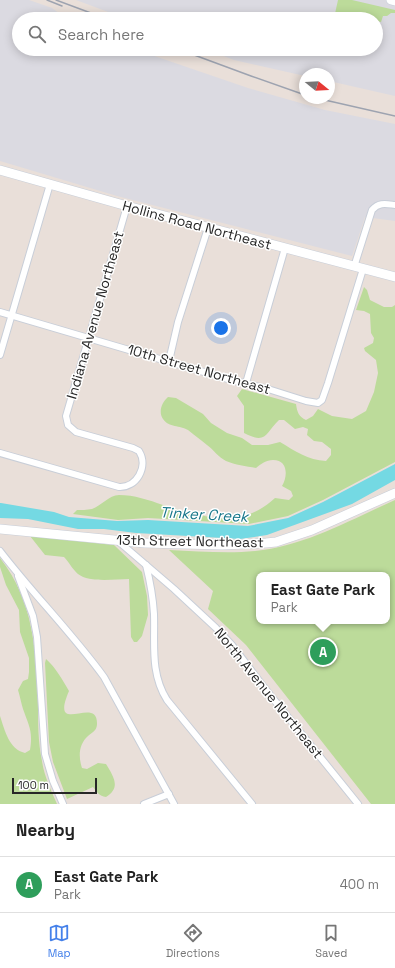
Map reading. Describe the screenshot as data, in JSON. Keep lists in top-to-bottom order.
{
  "streets": {
    "street": [
      "Hollins Road Northeast",
      "Indiana Avenue Northeast",
      "10th Street Northeast",
      "13th Street Northeast",
      "North Avenue Northeast"
    ]
  },
  "crossings": [
    ["Hollins Road Northeast", "Indiana Avenue Northeast"],
    ["Hollins Road Northeast", "10th Street Northeast"],
    ["Indiana Avenue Northeast", "10th Street Northeast"],
    ["13th Street Northeast", "North Avenue Northeast"]
  ],
  "water": ["Tinker Creek"],
  "scale_bar": "100 m",
  "north": "right",
  "page": {
    "search": "Search here",
    "popup": ["East Gate Park", "Park"],
    "pins": "A",
    "scale": "100 m",
    "heading": "Nearby",
    "list": [
      {
        "mark": "A",
        "name": "East Gate Park",
        "note": "Park",
        "value": "400 m"
      }
    ],
    "nav": ["Map", "Directions", "Saved"]
  }
}
